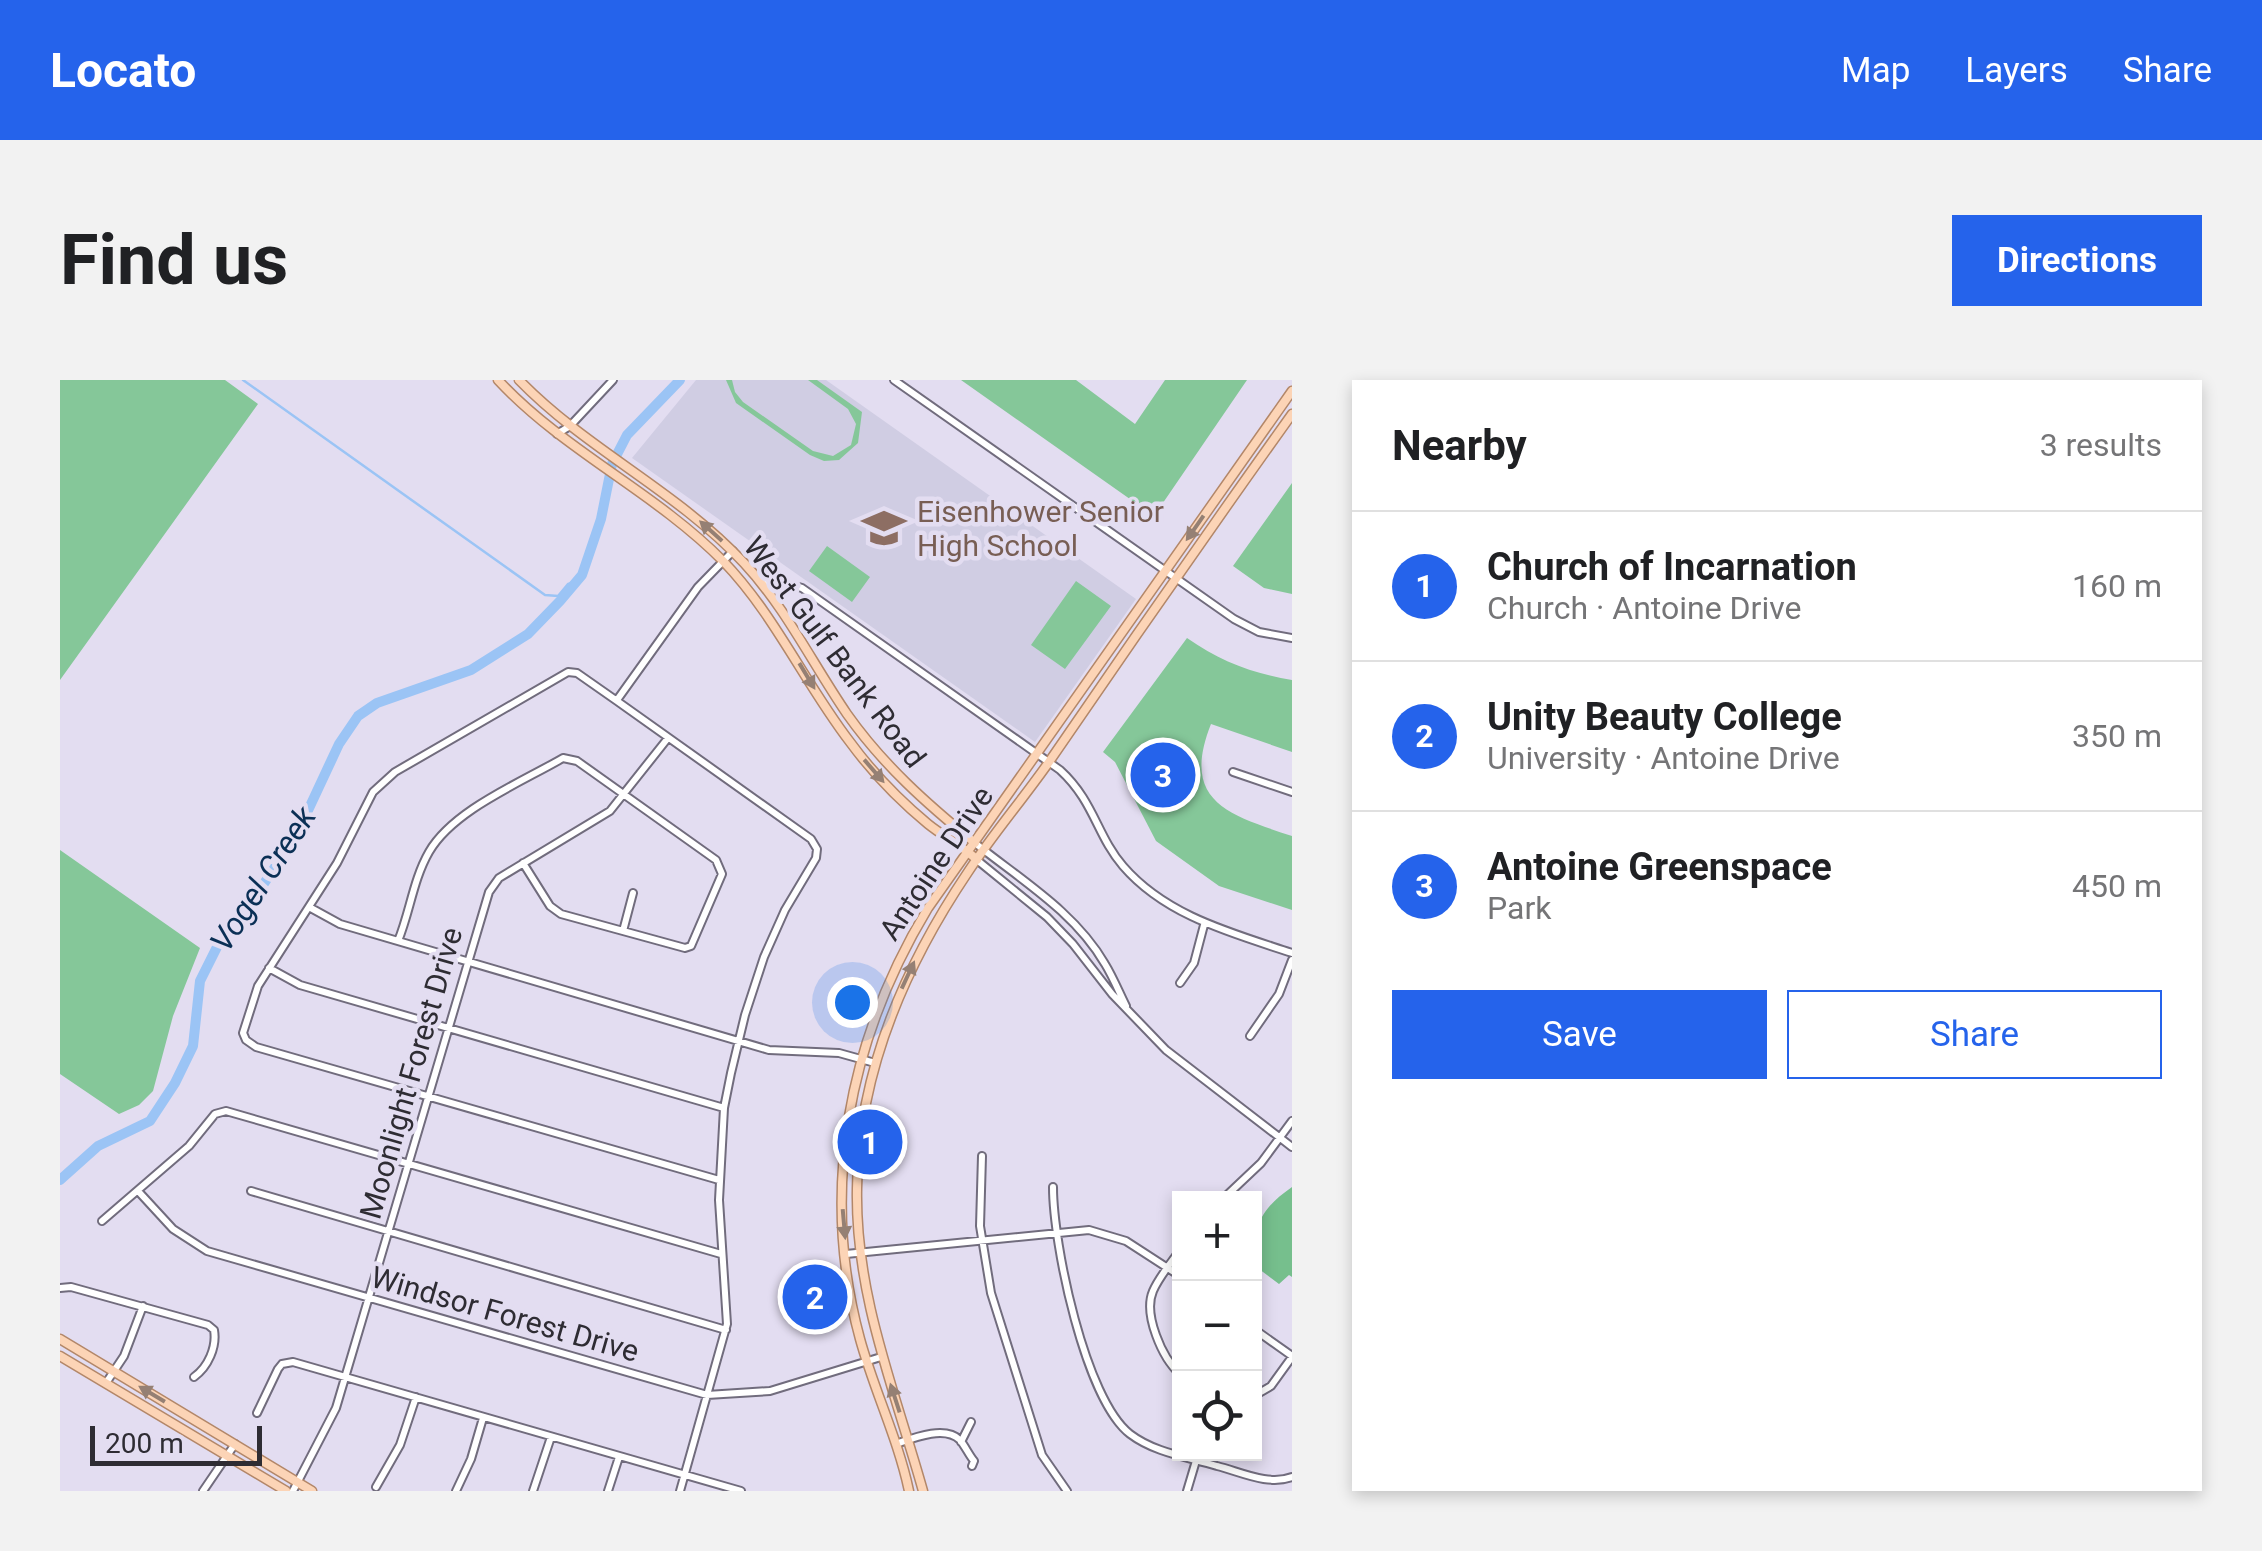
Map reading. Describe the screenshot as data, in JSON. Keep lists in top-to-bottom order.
{
  "streets": {
    "main road": ["West Gulf Bank Road", "Antoine Drive"],
    "street": ["Moonlight Forest Drive", "Windsor Forest Drive"]
  },
  "crossings": [
    ["West Gulf Bank Road", "Antoine Drive"],
    ["Antoine Drive", "Windsor Forest Drive"],
    ["Moonlight Forest Drive", "Windsor Forest Drive"]
  ],
  "water": ["Vogel Creek"],
  "places": {
    "school or university": ["Eisenhower Senior High School"]
  },
  "scale_bar": "200 m",
  "page": {
    "header": "Locato",
    "nav": ["Map", "Layers", "Share"],
    "buttons": [
      "Directions",
      ["Save", "Share"]
    ],
    "title": "Find us",
    "heading": ["Nearby", "3 results"],
    "list": [
      {
        "mark": "1",
        "name": "Church of Incarnation",
        "note": "Church · Antoine Drive",
        "value": "160 m"
      },
      {
        "mark": "2",
        "name": "Unity Beauty College",
        "note": "University · Antoine Drive",
        "value": "350 m"
      },
      {
        "mark": "3",
        "name": "Antoine Greenspace",
        "note": "Park",
        "value": "450 m"
      }
    ],
    "pins": ["3", "1", "2"],
    "map_buttons": ["+", "−"],
    "scale": "200 m"
  }
}
